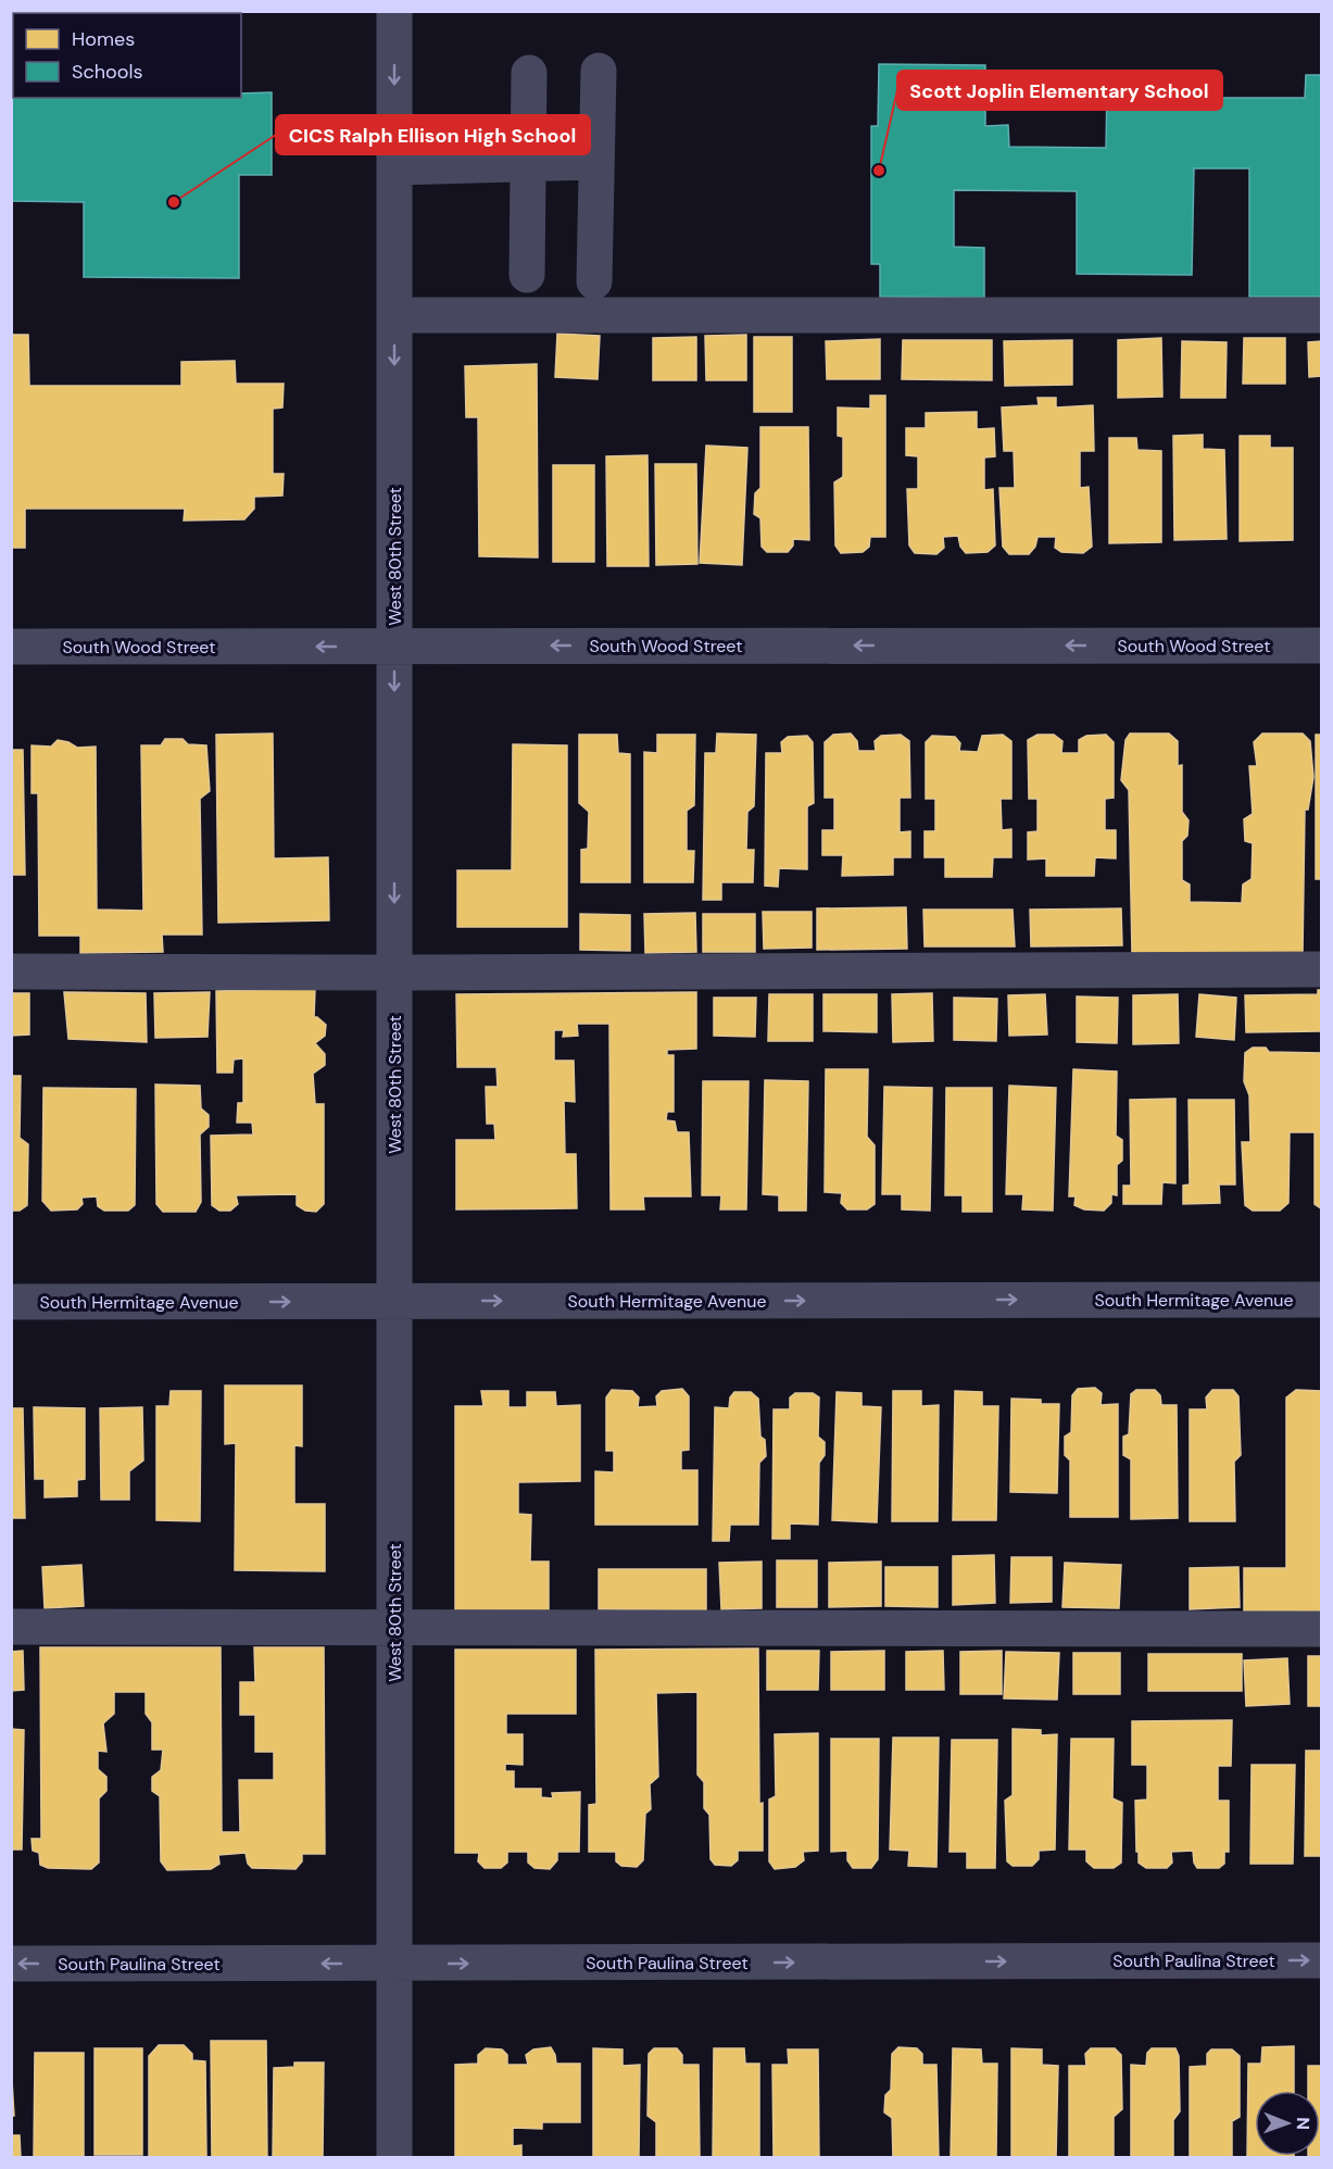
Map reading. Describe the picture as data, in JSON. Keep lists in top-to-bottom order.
{
  "streets": {
    "street": [
      "West 80th Street",
      "South Wood Street",
      "South Hermitage Avenue",
      "South Paulina Street"
    ]
  },
  "crossings": [
    ["West 80th Street", "South Wood Street"],
    ["West 80th Street", "South Hermitage Avenue"],
    ["West 80th Street", "South Paulina Street"]
  ],
  "one_way": ["West 80th Street", "South Wood Street", "South Hermitage Avenue"],
  "places": ["Scott Joplin Elementary School", "CICS Ralph Ellison High School"],
  "legend": ["Homes", "Schools"],
  "north": "right"
}
